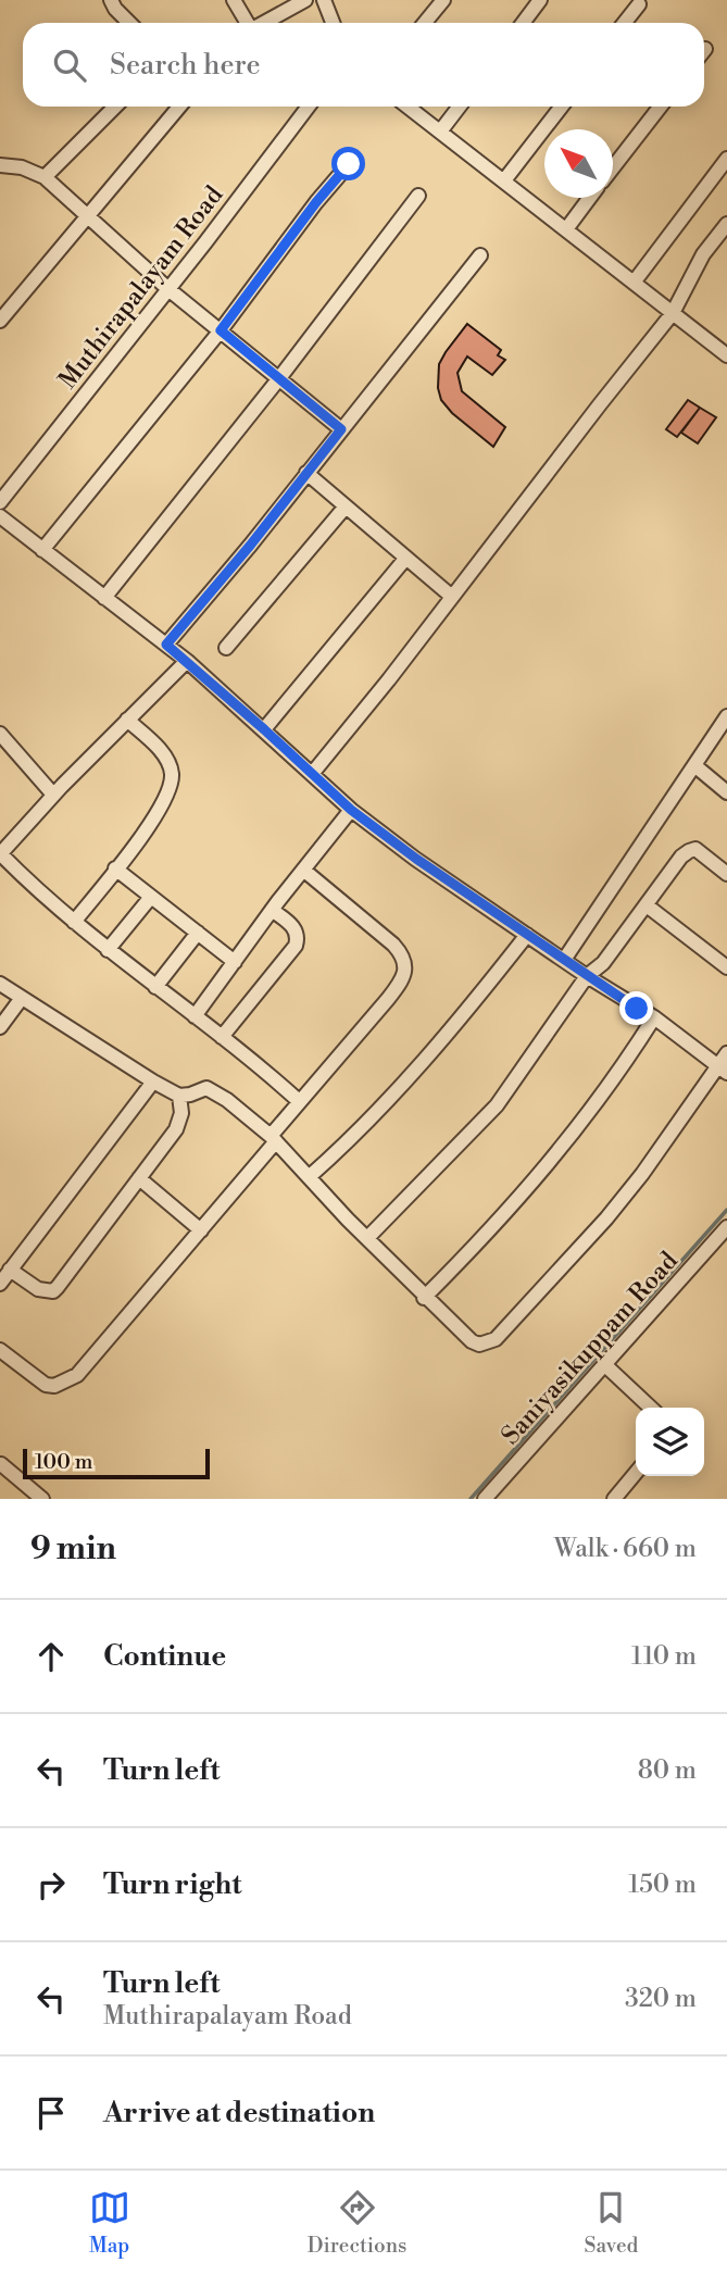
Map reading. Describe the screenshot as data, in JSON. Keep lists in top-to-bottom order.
{
  "streets": {
    "street": ["Muthirapalayam Road", "Saniyasikuppam Road"]
  },
  "scale_bar": "100 m",
  "north": "top left",
  "page": {
    "search": "Search here",
    "scale": "100 m",
    "heading": ["9 min", "Walk · 660 m"],
    "list": [
      ["Continue", "110 m"],
      ["Turn left", "80 m"],
      ["Turn right", "150 m"],
      ["Turn left", "Muthirapalayam Road", "320 m"],
      "Arrive at destination"
    ],
    "nav": ["Map", "Directions", "Saved"]
  }
}
